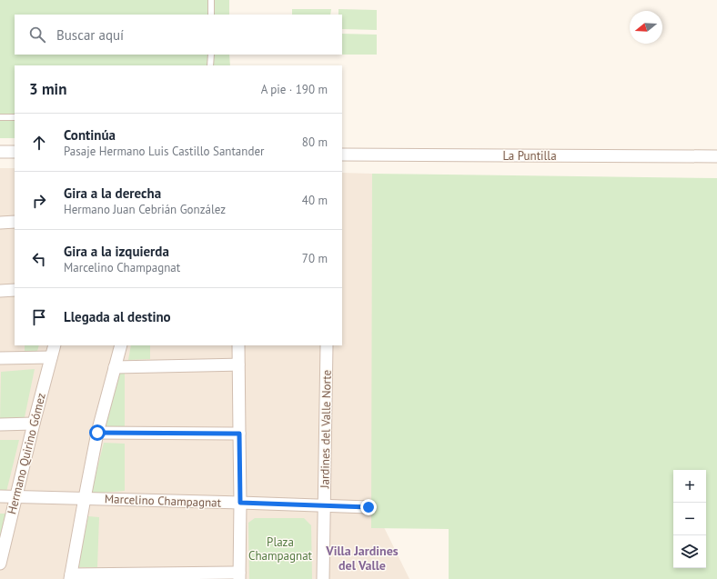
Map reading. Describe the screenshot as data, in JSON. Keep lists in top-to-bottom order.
{
  "streets": {
    "street": [
      "La Puntilla",
      "Jardines del Valle Norte",
      "Hermano Quirino Gómez",
      "Marcelino Champagnat"
    ]
  },
  "crossings": [
    ["Jardines del Valle Norte", "Marcelino Champagnat"],
    ["Hermano Quirino Gómez", "Marcelino Champagnat"]
  ],
  "districts": ["Villa Jardines del Valle"],
  "parks": ["Plaza Champagnat"],
  "north": "left",
  "page": {
    "search": "Buscar aquí",
    "heading": ["3 min", "A pie · 190 m"],
    "list": [
      ["Continúa", "Pasaje Hermano Luis Castillo Santander", "80 m"],
      ["Gira a la derecha", "Hermano Juan Cebrián González", "40 m"],
      ["Gira a la izquierda", "Marcelino Champagnat", "70 m"],
      "Llegada al destino"
    ],
    "map_buttons": ["+", "−"]
  }
}
